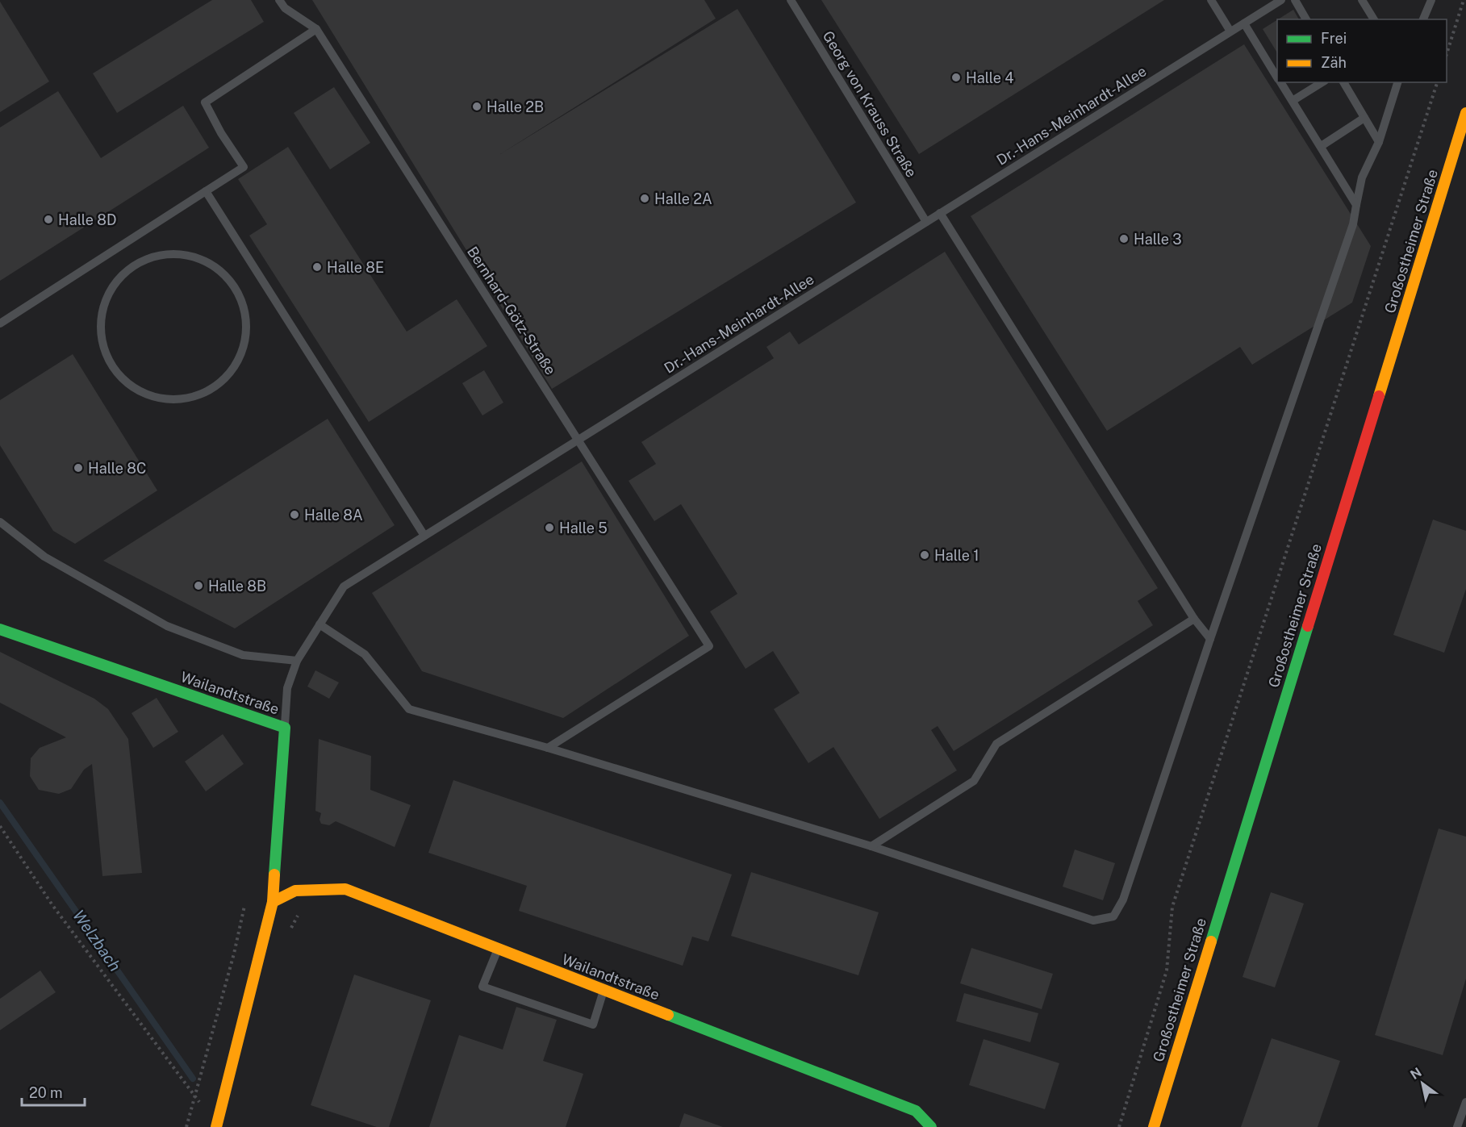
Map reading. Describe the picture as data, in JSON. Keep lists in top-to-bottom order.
{
  "streets": {
    "street": ["Großostheimer Straße", "Wailandtstraße"],
    "lane": ["Georg von Krauss Straße", "Dr.-Hans-Meinhardt-Allee", "Bernhard-Götz-Straße"]
  },
  "crossings": [
    ["Georg von Krauss Straße", "Dr.-Hans-Meinhardt-Allee"],
    ["Dr.-Hans-Meinhardt-Allee", "Bernhard-Götz-Straße"],
    ["Dr.-Hans-Meinhardt-Allee", "Wailandtstraße"]
  ],
  "water": ["Welzbach"],
  "places": [
    "Halle 4",
    "Halle 2B",
    "Halle 2A",
    "Halle 8D",
    "Halle 3",
    "Halle 8E",
    "Halle 8C",
    "Halle 8A",
    "Halle 5",
    "Halle 1",
    "Halle 8B"
  ],
  "legend": ["Frei", "Zäh"],
  "scale_bar": "20 m",
  "north": "top left"
}
